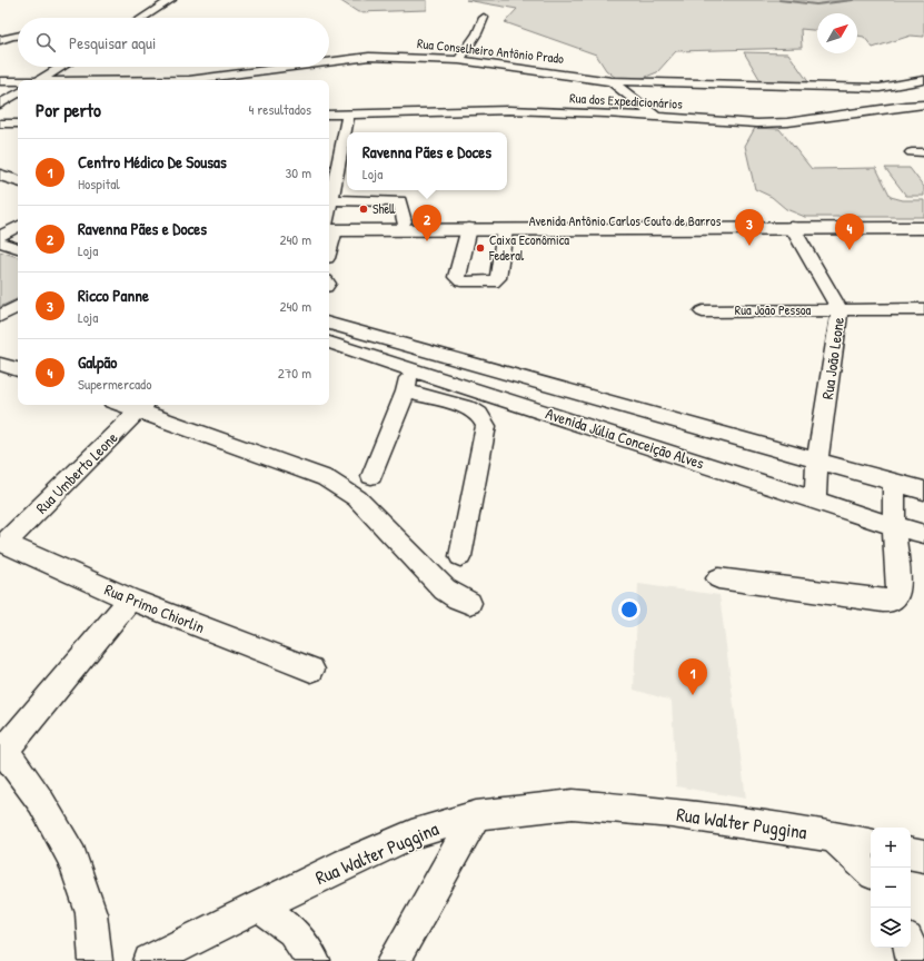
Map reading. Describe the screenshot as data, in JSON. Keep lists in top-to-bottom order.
{
  "streets": {
    "main road": ["Avenida Antônio Carlos Couto de Barros"],
    "street": [
      "Rua Conselheiro Antônio Prado",
      "Rua dos Expedicionários",
      "Rua João Pessoa",
      "Rua João Leone",
      "Avenida Júlia Conceição Alves",
      "Rua Umberto Leone",
      "Rua Primo Chiorlin",
      "Rua Walter Puggina"
    ]
  },
  "crossings": [
    ["Avenida Antônio Carlos Couto de Barros", "Rua João Leone"],
    ["Rua João Pessoa", "Rua João Leone"],
    ["Rua João Leone", "Avenida Júlia Conceição Alves"],
    ["Rua Umberto Leone", "Rua Primo Chiorlin"]
  ],
  "places": ["Shell", "Caixa Econômica Federal"],
  "north": "top right",
  "page": {
    "search": "Pesquisar aqui",
    "heading": ["Por perto", "4 resultados"],
    "popup": ["Ravenna Pães e Doces", "Loja"],
    "list": [
      {
        "mark": "1",
        "name": "Centro Médico De Sousas",
        "note": "Hospital",
        "value": "30 m"
      },
      {
        "mark": "2",
        "name": "Ravenna Pães e Doces",
        "note": "Loja",
        "value": "240 m"
      },
      {
        "mark": "3",
        "name": "Ricco Panne",
        "note": "Loja",
        "value": "240 m"
      },
      {
        "mark": "4",
        "name": "Galpão",
        "note": "Supermercado",
        "value": "270 m"
      }
    ],
    "pins": [
      "2",
      "3",
      "4",
      "1"
    ],
    "map_buttons": ["+", "−"]
  }
}
